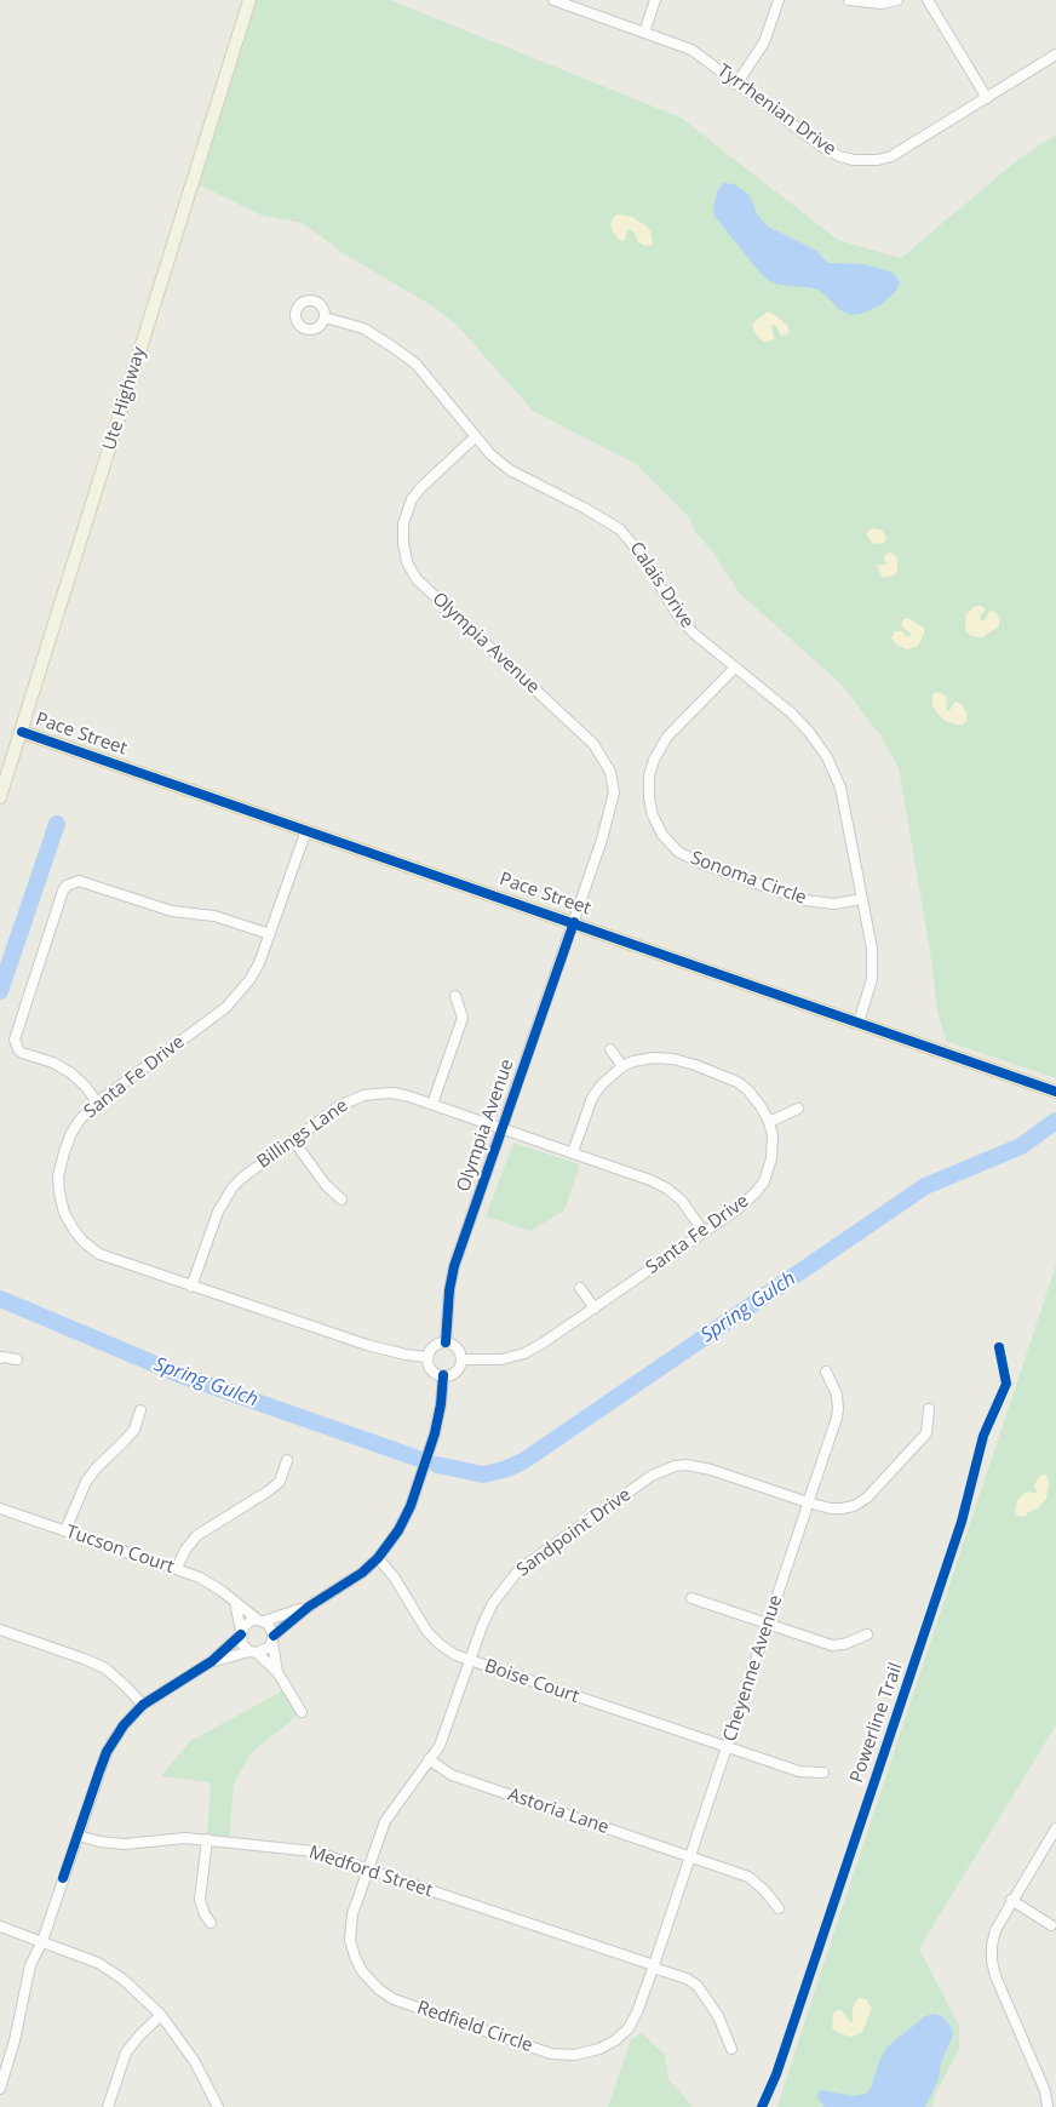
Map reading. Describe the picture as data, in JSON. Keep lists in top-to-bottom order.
{
  "streets": {
    "main road": ["Ute Highway", "Pace Street"],
    "street": [
      "Tyrrhenian Drive",
      "Calais Drive",
      "Olympia Avenue",
      "Sonoma Circle",
      "Santa Fe Drive",
      "Billings Lane",
      "Sandpoint Drive",
      "Tucson Court",
      "Cheyenne Avenue",
      "Boise Court",
      "Astoria Lane",
      "Medford Street",
      "Redfield Circle"
    ],
    "cycle path": ["Powerline Trail"]
  },
  "crossings": [
    ["Ute Highway", "Pace Street"],
    ["Calais Drive", "Olympia Avenue"],
    ["Calais Drive", "Pace Street"],
    ["Calais Drive", "Sonoma Circle"],
    ["Olympia Avenue", "Pace Street"],
    ["Olympia Avenue", "Santa Fe Drive"],
    ["Olympia Avenue", "Billings Lane"],
    ["Pace Street", "Santa Fe Drive"],
    ["Santa Fe Drive", "Billings Lane"],
    ["Sandpoint Drive", "Cheyenne Avenue"],
    ["Sandpoint Drive", "Boise Court"],
    ["Sandpoint Drive", "Astoria Lane"],
    ["Sandpoint Drive", "Medford Street"],
    ["Sandpoint Drive", "Redfield Circle"],
    ["Cheyenne Avenue", "Boise Court"],
    ["Cheyenne Avenue", "Astoria Lane"],
    ["Cheyenne Avenue", "Medford Street"],
    ["Cheyenne Avenue", "Redfield Circle"],
    ["Medford Street", "Redfield Circle"]
  ],
  "water": ["Spring Gulch"]
}
